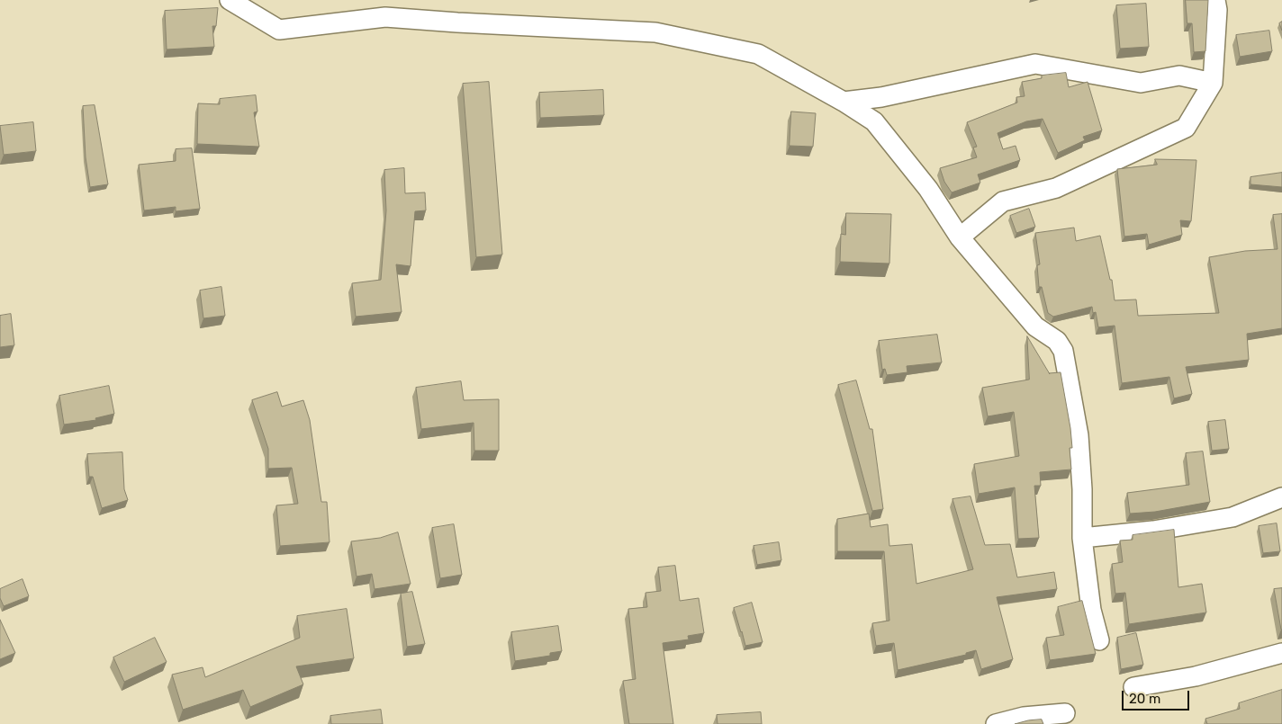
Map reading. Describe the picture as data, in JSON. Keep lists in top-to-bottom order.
{
  "scale_bar": "20 m"
}
